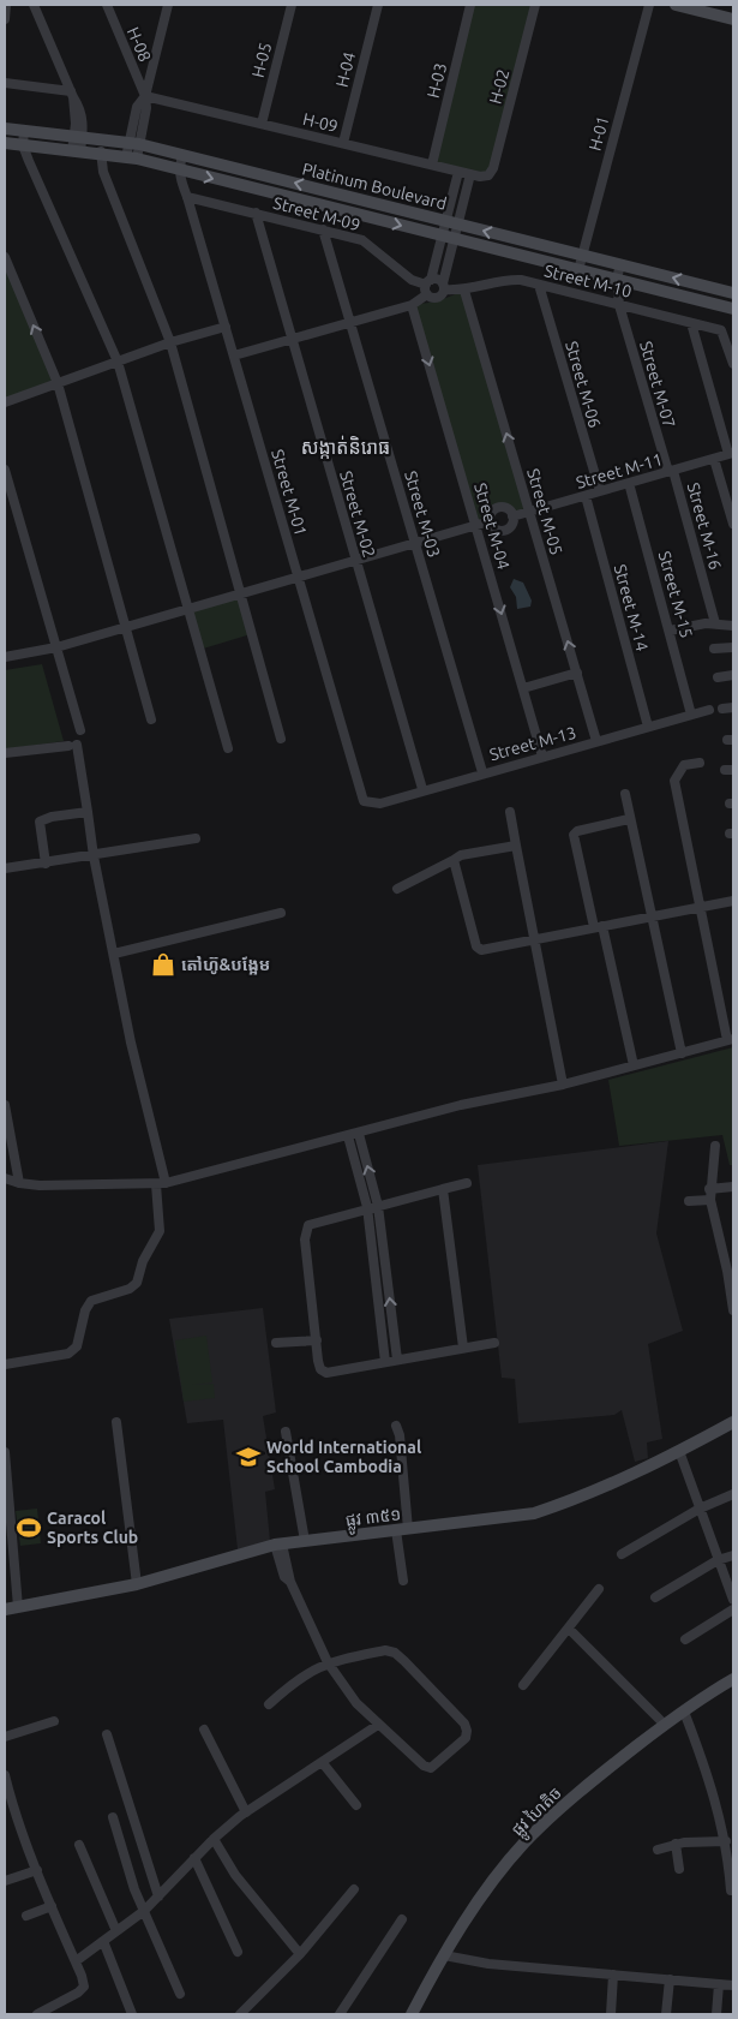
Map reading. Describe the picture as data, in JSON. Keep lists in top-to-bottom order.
{
  "streets": {
    "street": [
      "H-08",
      "H-05",
      "H-04",
      "H-03",
      "H-02",
      "H-09",
      "H-01",
      "Platinum Boulevard",
      "Street M-09",
      "Street M-10",
      "Street M-06",
      "Street M-07",
      "Street M-11",
      "Street M-01",
      "Street M-05",
      "Street M-02",
      "Street M-03",
      "Street M-04",
      "Street M-16",
      "Street M-15",
      "Street M-14",
      "Street M-13",
      "ផ្លូវ ៣៥១",
      "ផ្លូវ ហៃតិច"
    ]
  },
  "crossings": [
    ["H-08", "H-09"],
    ["H-05", "H-09"],
    ["H-04", "H-09"],
    ["H-03", "H-09"],
    ["H-02", "H-09"],
    ["H-01", "Platinum Boulevard"],
    ["Platinum Boulevard", "Street M-07"],
    ["Platinum Boulevard", "Street M-01"],
    ["Street M-09", "Street M-10"],
    ["Street M-09", "Street M-01"],
    ["Street M-09", "Street M-02"],
    ["Street M-09", "Street M-03"],
    ["Street M-10", "Street M-06"],
    ["Street M-10", "Street M-07"],
    ["Street M-10", "Street M-05"],
    ["Street M-06", "Street M-11"],
    ["Street M-07", "Street M-11"],
    ["Street M-07", "Street M-16"],
    ["Street M-11", "Street M-05"],
    ["Street M-11", "Street M-16"],
    ["Street M-11", "Street M-15"],
    ["Street M-11", "Street M-14"],
    ["Street M-01", "Street M-13"],
    ["Street M-05", "Street M-13"],
    ["Street M-02", "Street M-13"],
    ["Street M-03", "Street M-13"],
    ["Street M-04", "Street M-13"],
    ["Street M-15", "Street M-13"],
    ["Street M-14", "Street M-13"]
  ],
  "one_way": ["Street M-05", "Street M-04"],
  "districts": ["សង្កាត់និរោធ"],
  "places": {
    "shop": ["តៅហ៊ូ&បង្អែម"],
    "school or university": ["World International School Cambodia"],
    "sports": ["Caracol Sports Club"]
  }
}
